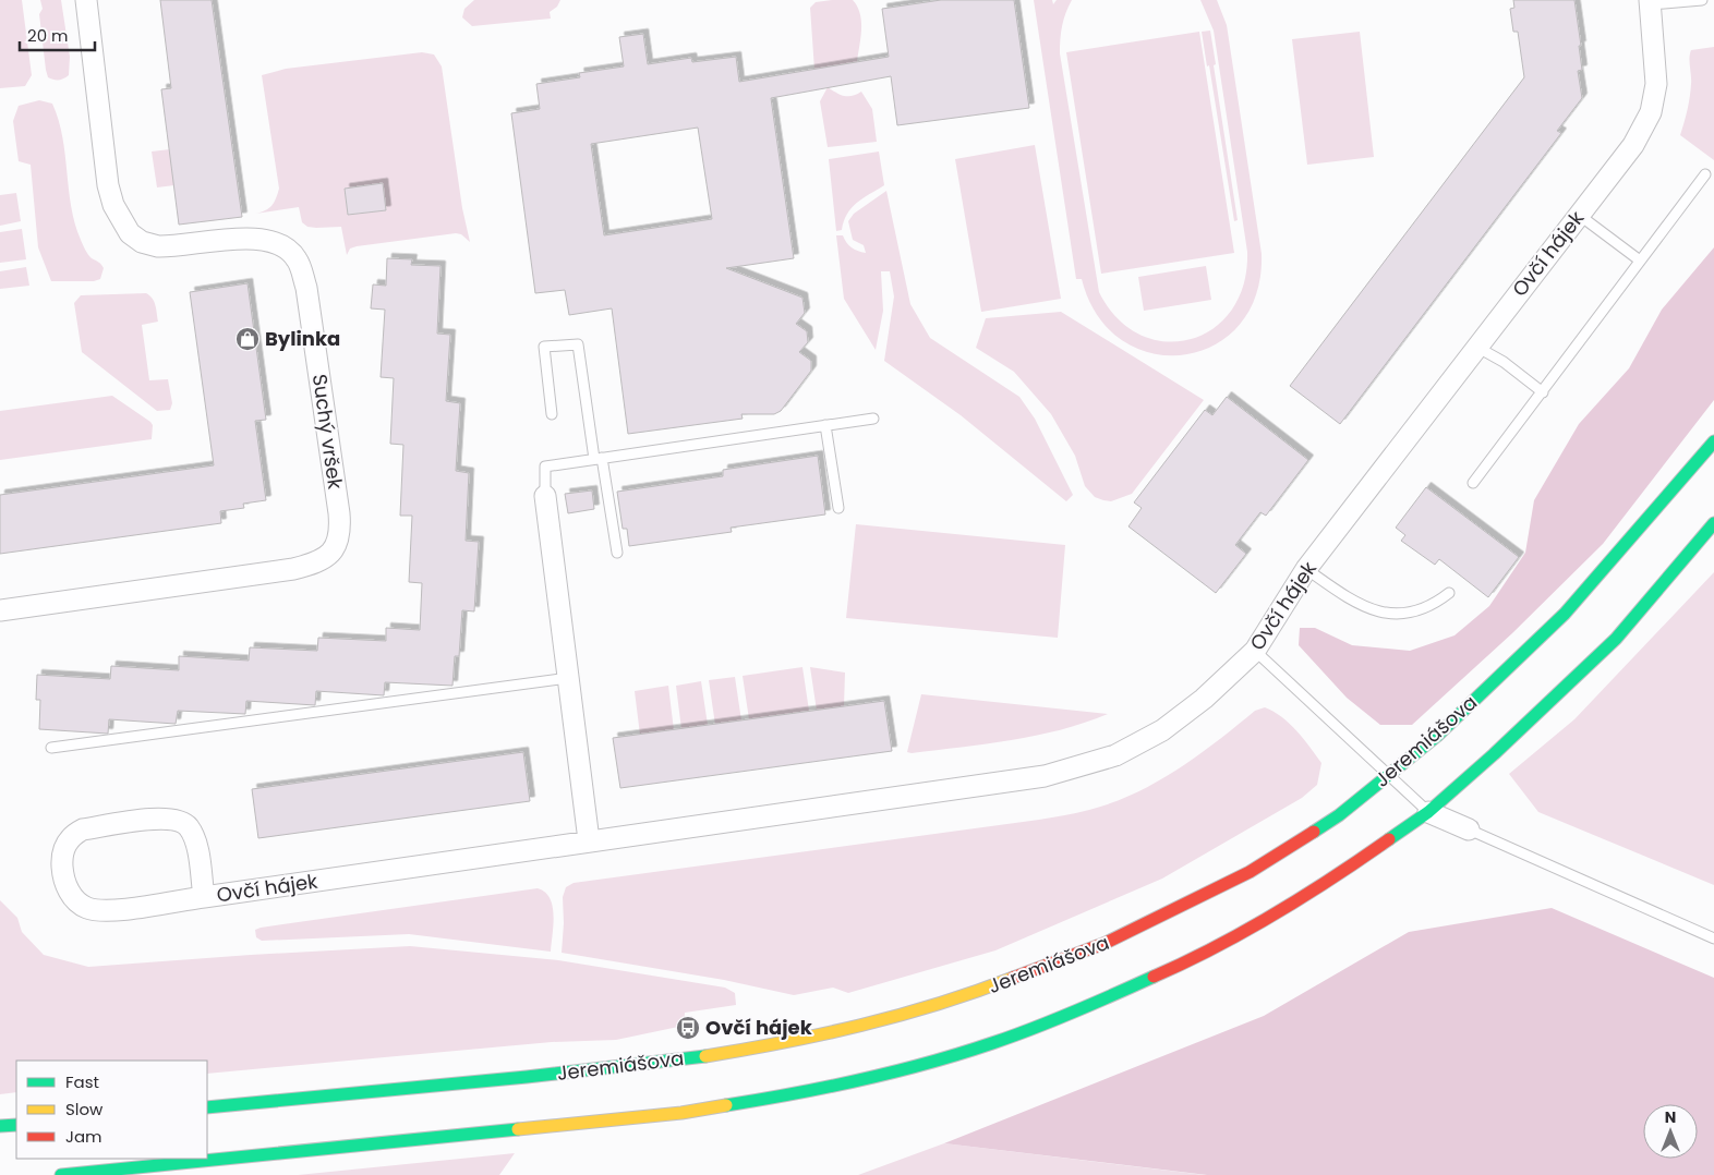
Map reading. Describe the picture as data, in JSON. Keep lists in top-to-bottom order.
{
  "streets": {
    "main road": ["Jeremiášova"],
    "street": ["Ovčí hájek", "Suchý vršek"]
  },
  "places": {
    "shop": ["Bylinka"],
    "bus stop": ["Ovčí hájek"]
  },
  "legend": ["Fast", "Slow", "Jam"],
  "scale_bar": "20 m",
  "north": "top"
}
